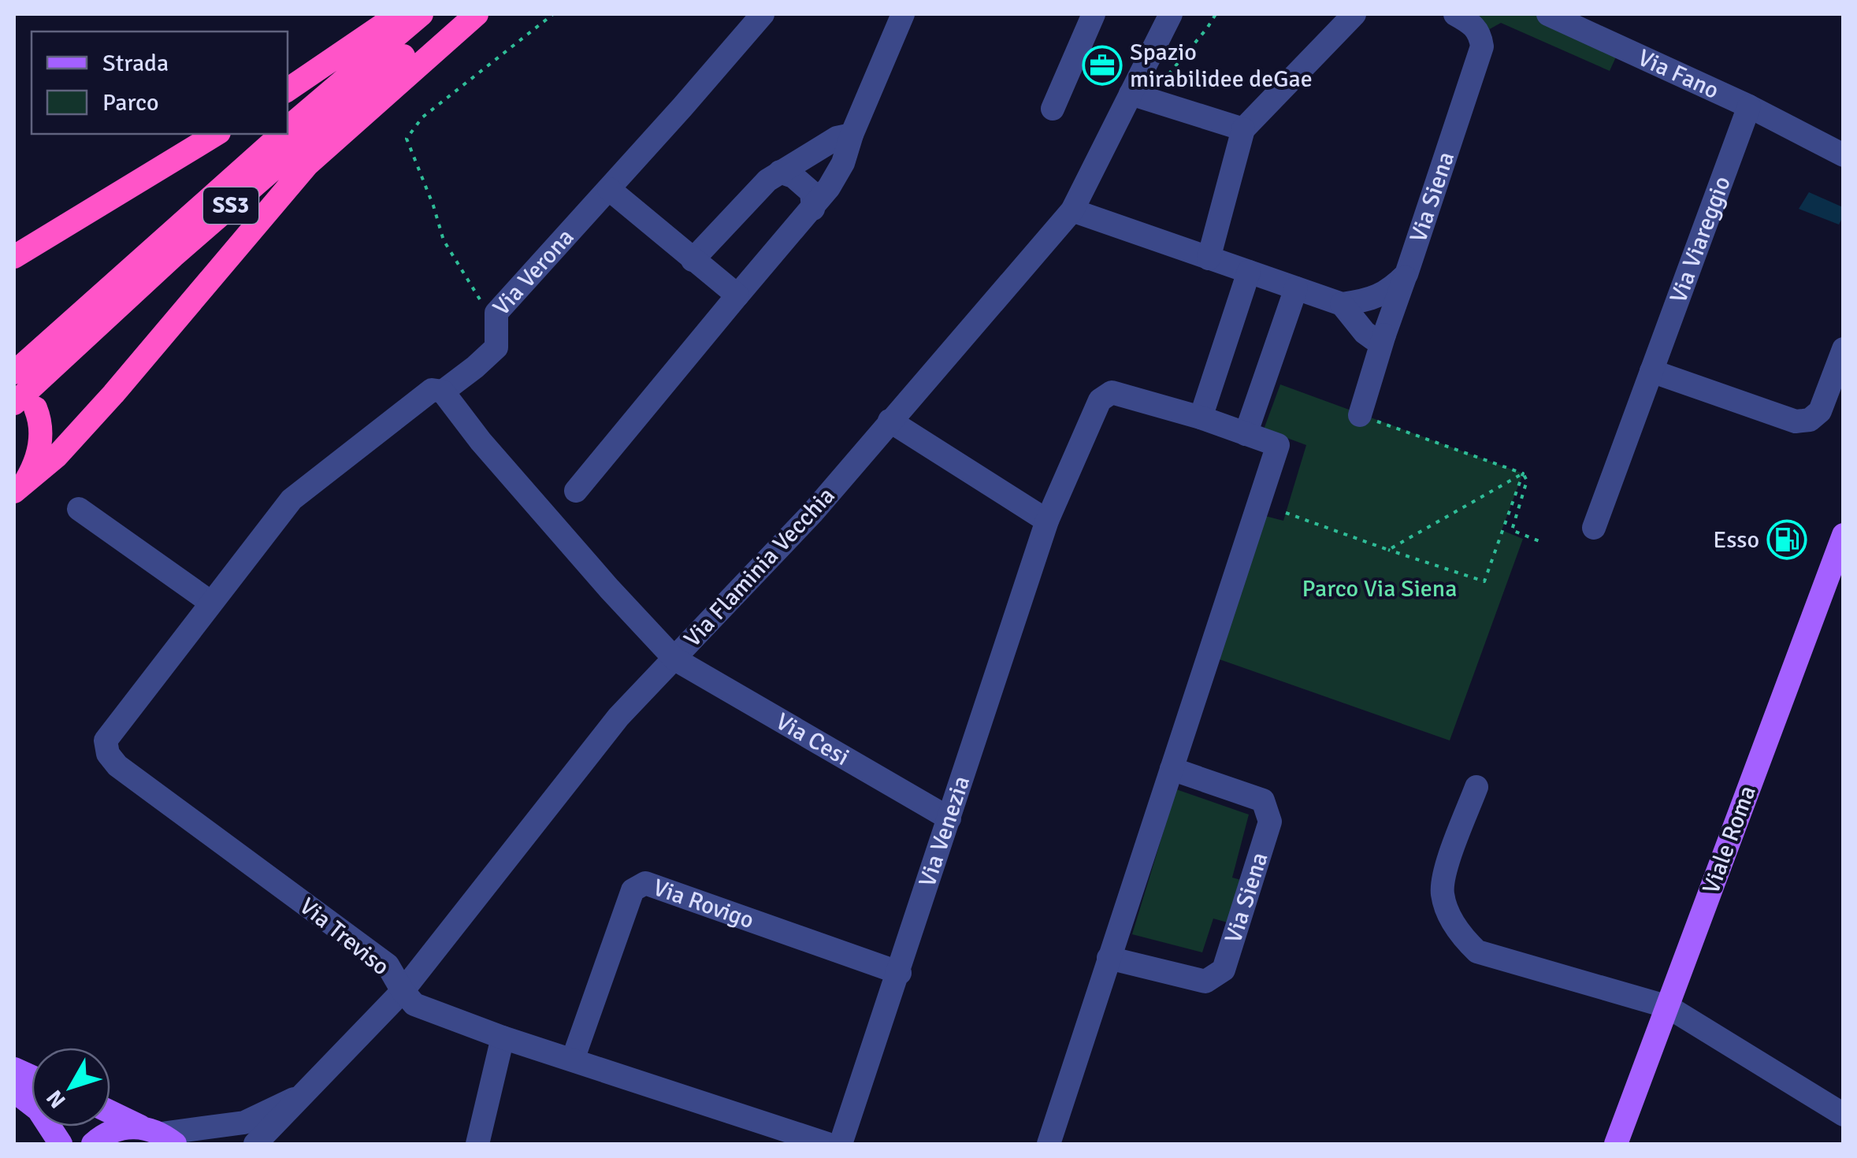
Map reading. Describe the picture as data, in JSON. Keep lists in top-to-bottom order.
{
  "streets": {
    "highway": ["SS3"],
    "main road": ["Via Flaminia Vecchia", "Viale Roma"],
    "street": [
      "Via Fano",
      "Via Siena",
      "Via Viareggio",
      "Via Verona",
      "Via Cesi",
      "Via Venezia",
      "Via Rovigo",
      "Via Treviso"
    ]
  },
  "crossings": [
    ["Via Fano", "Via Viareggio"],
    ["Via Verona", "Via Treviso"],
    ["Via Flaminia Vecchia", "Via Cesi"],
    ["Via Flaminia Vecchia", "Via Treviso"],
    ["Via Cesi", "Via Venezia"],
    ["Via Venezia", "Via Rovigo"],
    ["Via Rovigo", "Via Treviso"]
  ],
  "parks": ["Parco Via Siena"],
  "places": {
    "office": ["Spazio mirabilidee deGae"],
    "fuel station": ["Esso"]
  },
  "legend": ["Strada", "Parco"],
  "north": "bottom left"
}
